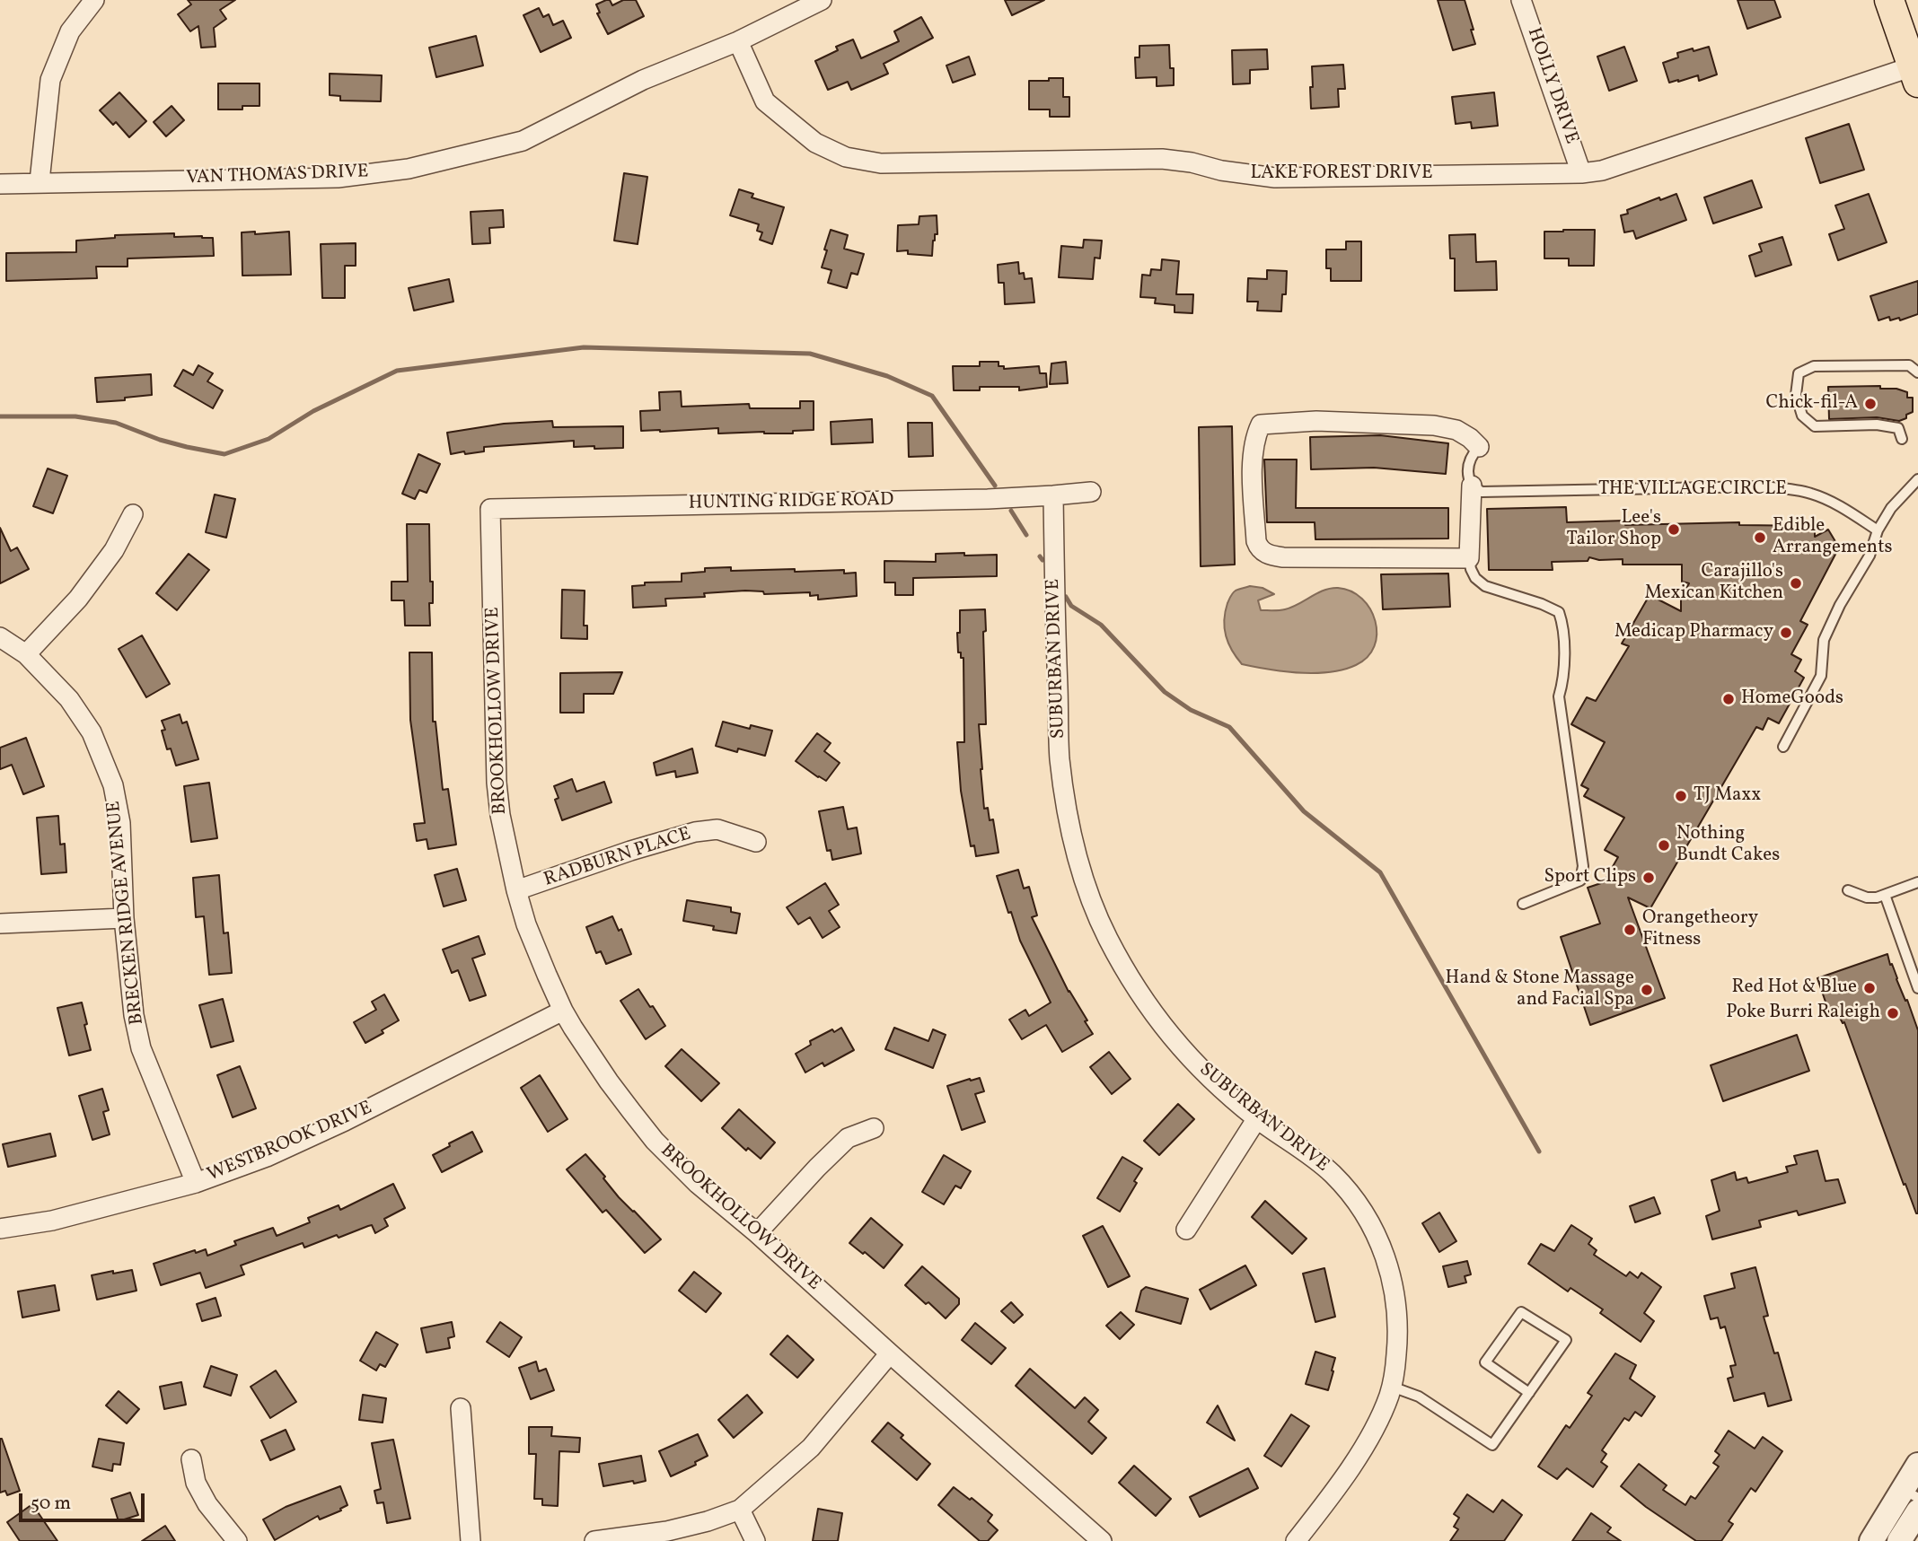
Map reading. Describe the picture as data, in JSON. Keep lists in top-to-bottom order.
{
  "streets": {
    "street": [
      "HOLLY DRIVE",
      "LAKE FOREST DRIVE",
      "VAN THOMAS DRIVE",
      "HUNTING RIDGE ROAD",
      "SUBURBAN DRIVE",
      "BROOKHOLLOW DRIVE",
      "RADBURN PLACE",
      "BRECKEN RIDGE AVENUE",
      "WESTBROOK DRIVE"
    ],
    "lane": ["THE VILLAGE CIRCLE"]
  },
  "crossings": [
    ["HOLLY DRIVE", "LAKE FOREST DRIVE"],
    ["LAKE FOREST DRIVE", "VAN THOMAS DRIVE"],
    ["HUNTING RIDGE ROAD", "SUBURBAN DRIVE"],
    ["HUNTING RIDGE ROAD", "BROOKHOLLOW DRIVE"],
    ["BROOKHOLLOW DRIVE", "RADBURN PLACE"],
    ["BROOKHOLLOW DRIVE", "WESTBROOK DRIVE"],
    ["BRECKEN RIDGE AVENUE", "WESTBROOK DRIVE"]
  ],
  "places": [
    "Chick-fil-A",
    "Lee's Tailor Shop",
    "Edible Arrangements",
    "Carajillo's Mexican Kitchen",
    "Medicap Pharmacy",
    "HomeGoods",
    "TJ Maxx",
    "Nothing Bundt Cakes",
    "Sport Clips",
    "Orangetheory Fitness",
    "Red Hot & Blue",
    "Hand & Stone Massage and Facial Spa",
    "Poke Burri Raleigh"
  ],
  "scale_bar": "50 m"
}
